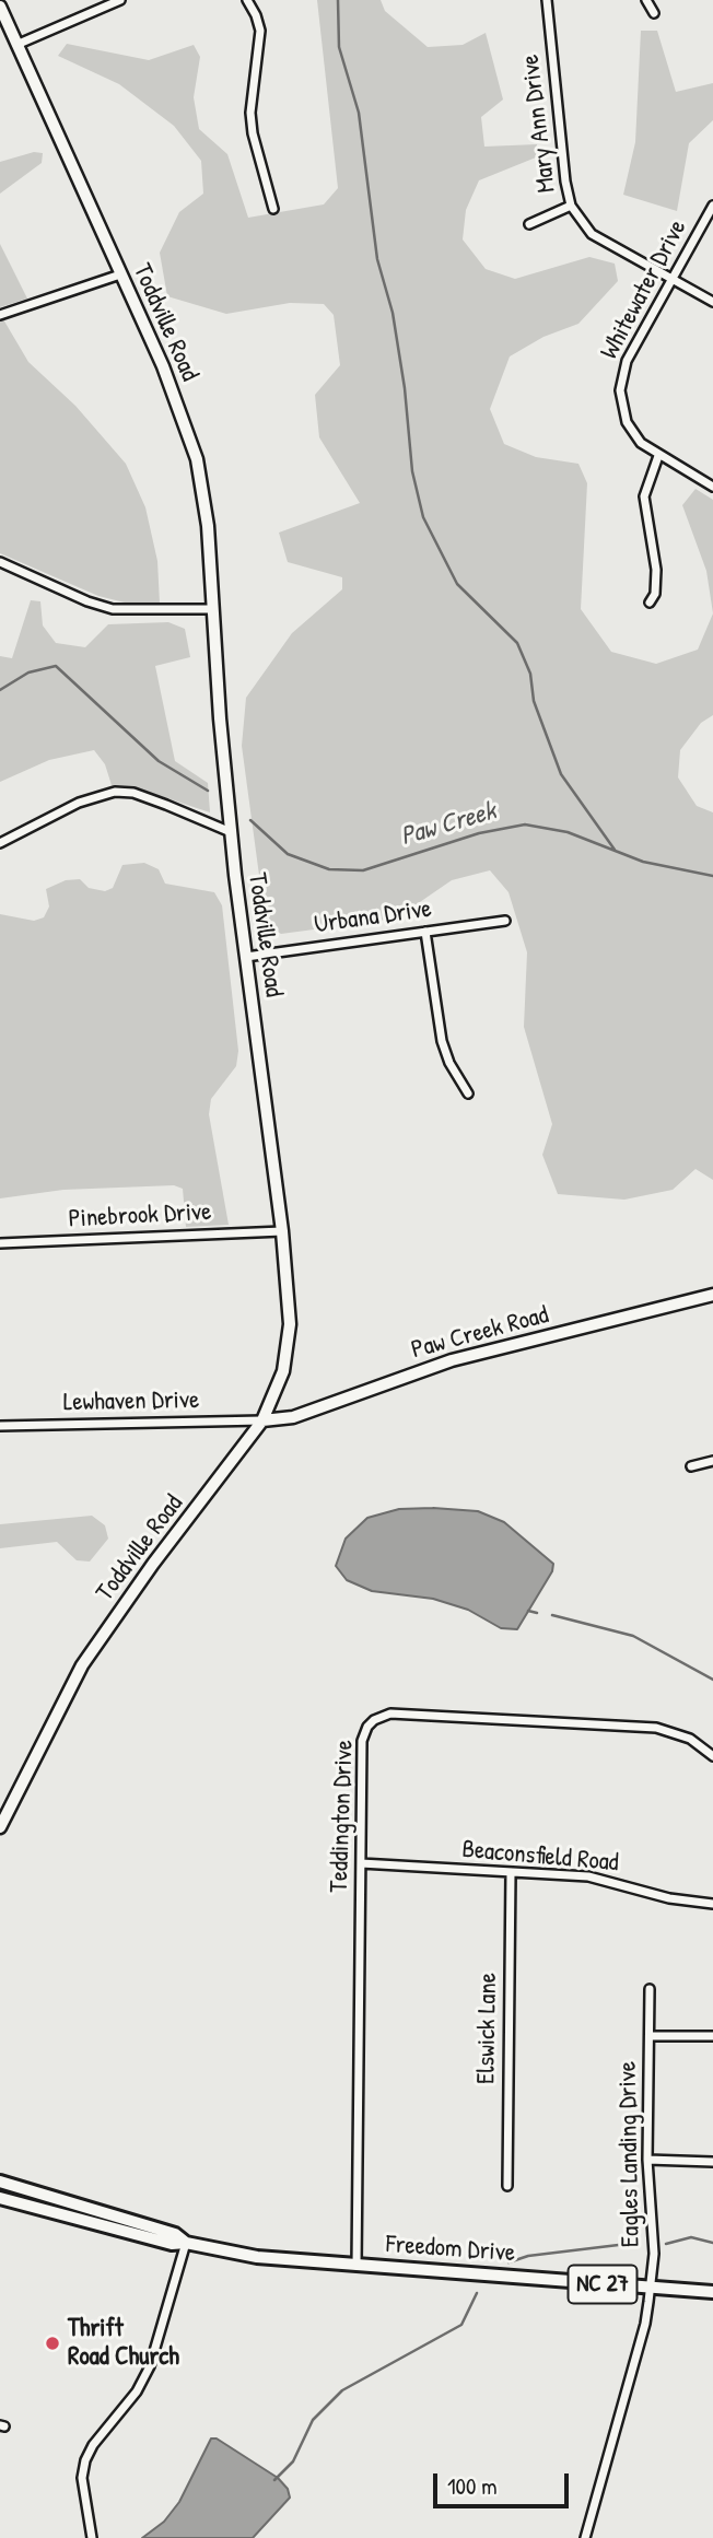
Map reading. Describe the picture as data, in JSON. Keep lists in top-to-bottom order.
{
  "streets": {
    "main road": ["Freedom Drive", "NC 27"],
    "street": [
      "Mary Ann Drive",
      "Whitewater Drive",
      "Toddville Road",
      "Urbana Drive",
      "Pinebrook Drive",
      "Paw Creek Road",
      "Lewhaven Drive",
      "Teddington Drive",
      "Beaconsfield Road",
      "Elswick Lane",
      "Eagles Landing Drive"
    ]
  },
  "crossings": [
    ["Mary Ann Drive", "Whitewater Drive"],
    ["Toddville Road", "Urbana Drive"],
    ["Toddville Road", "Pinebrook Drive"],
    ["Toddville Road", "Paw Creek Road"],
    ["Toddville Road", "Lewhaven Drive"],
    ["Paw Creek Road", "Lewhaven Drive"],
    ["Teddington Drive", "Beaconsfield Road"],
    ["Teddington Drive", "Freedom Drive"],
    ["Beaconsfield Road", "Elswick Lane"],
    ["Eagles Landing Drive", "Freedom Drive"]
  ],
  "water": ["Paw Creek"],
  "places": ["Thrift Road Church"],
  "scale_bar": "100 m"
}
